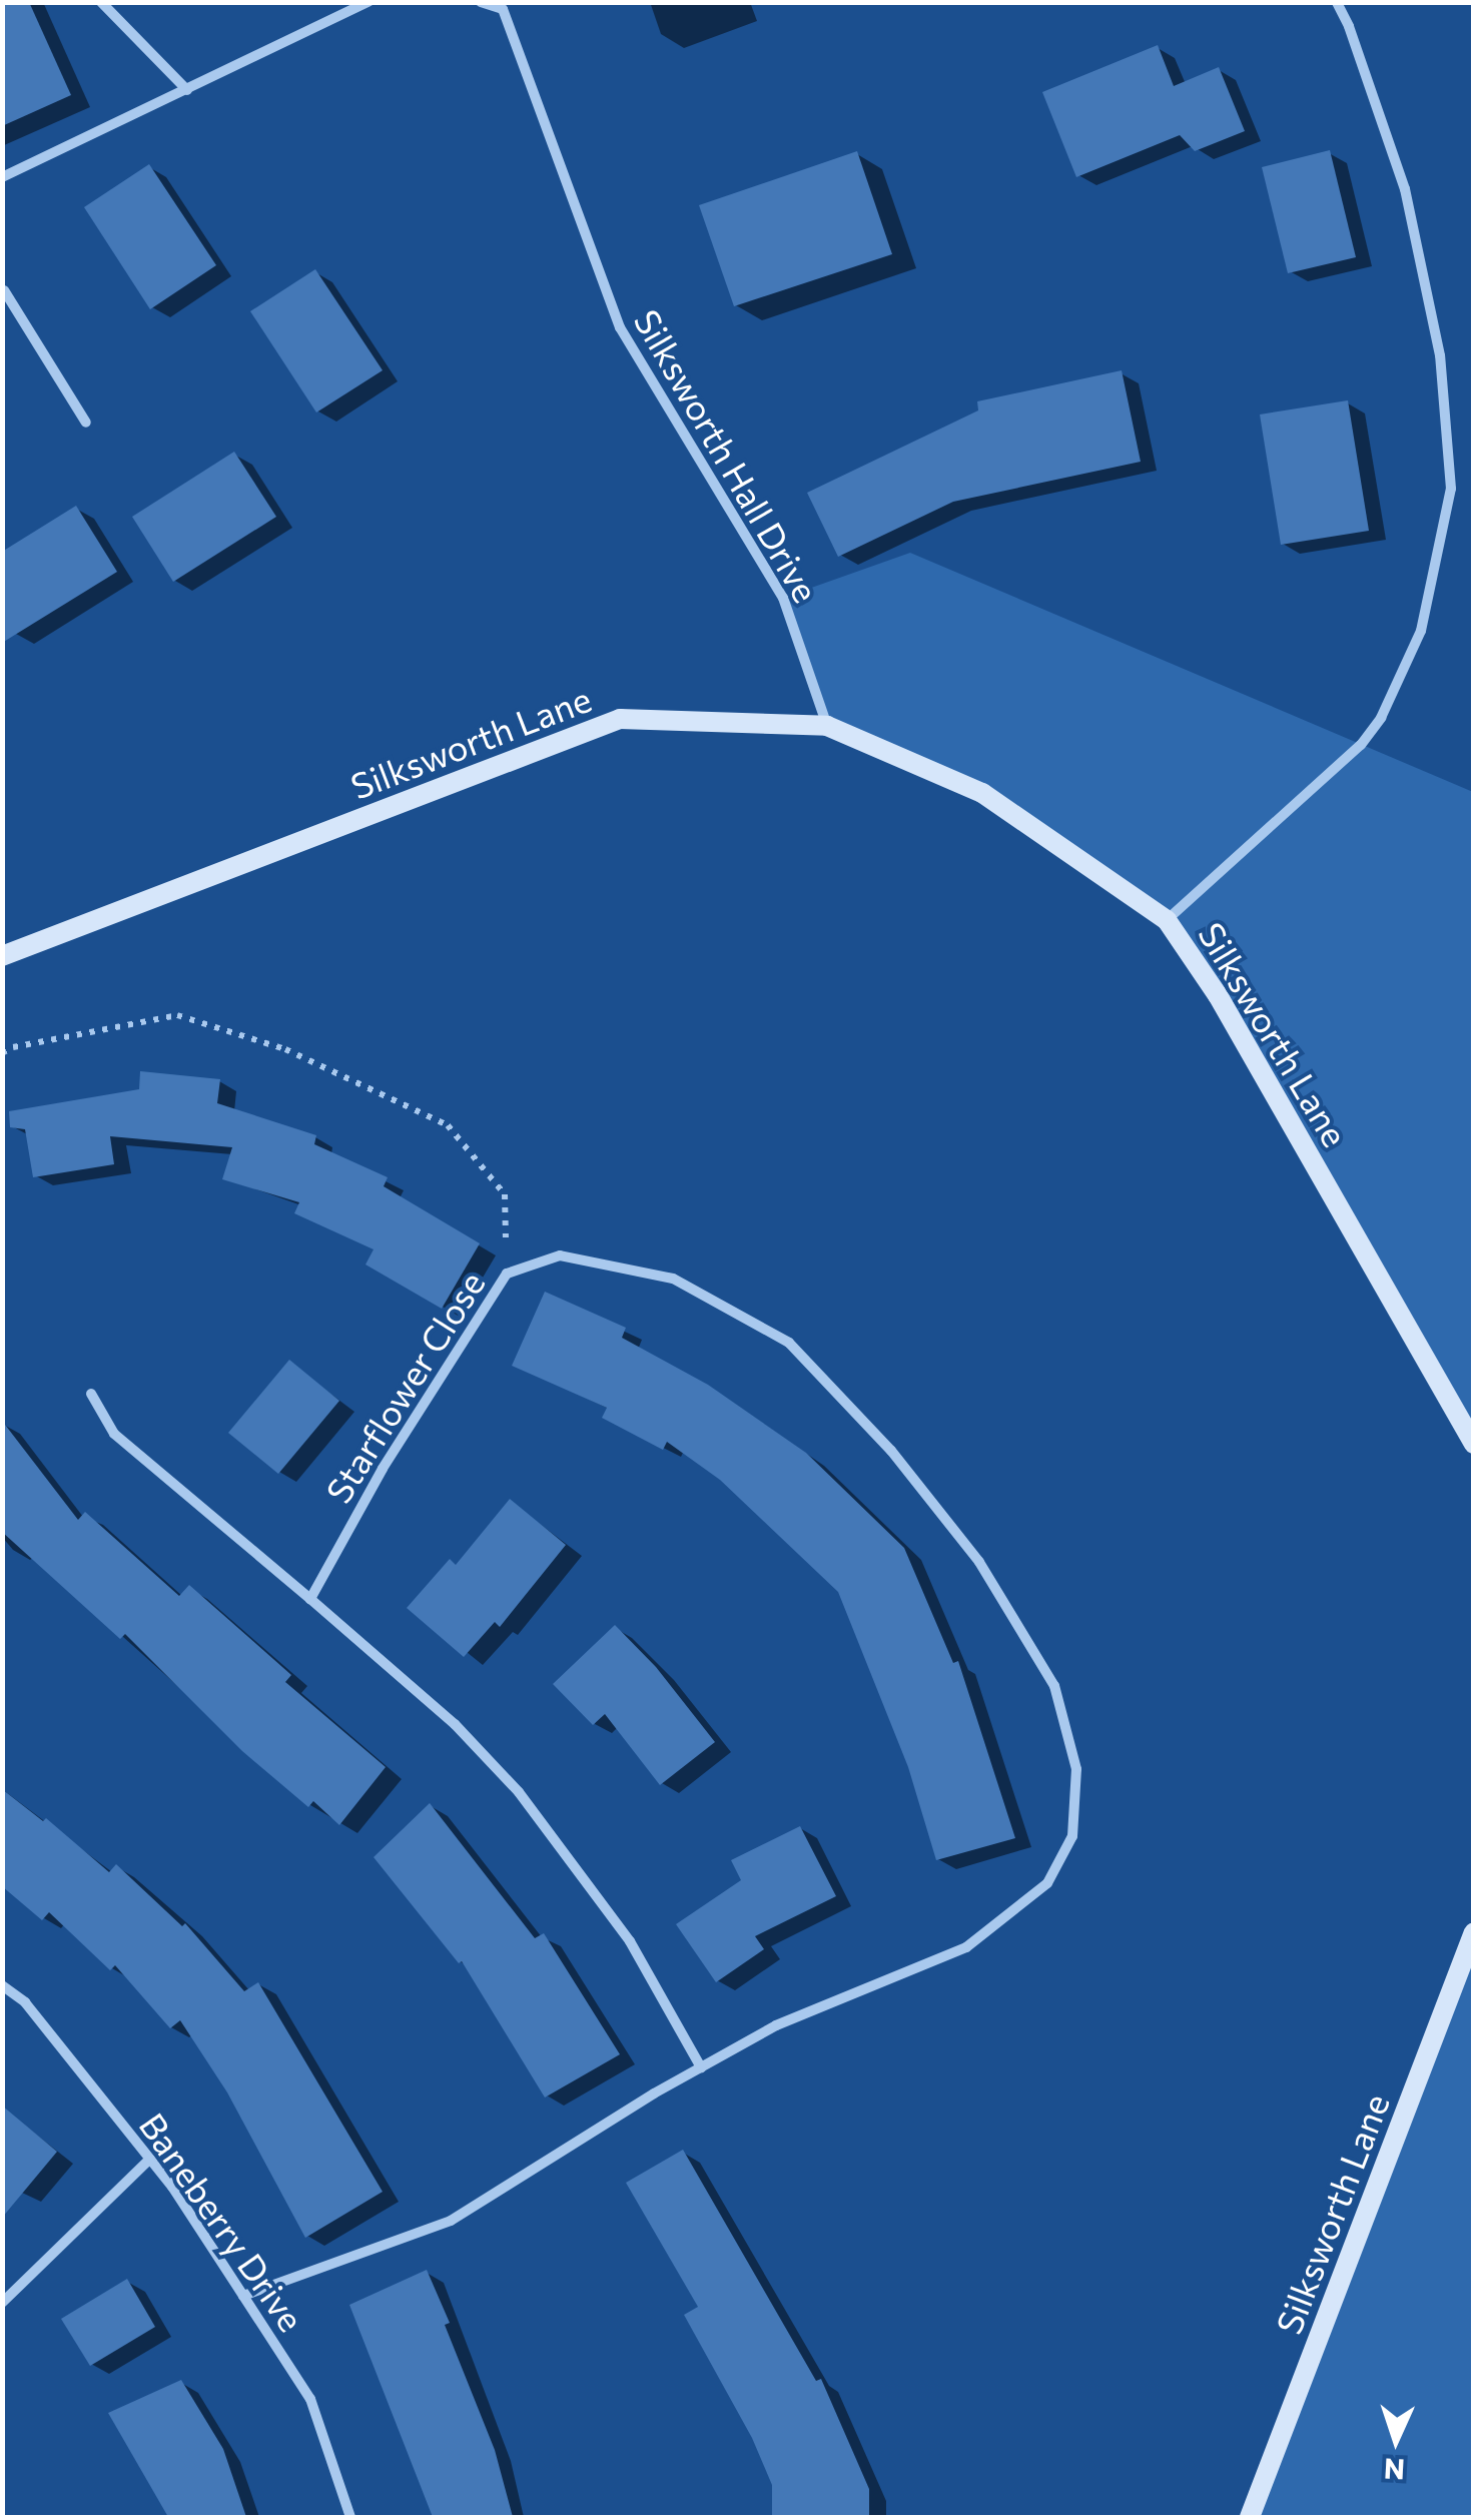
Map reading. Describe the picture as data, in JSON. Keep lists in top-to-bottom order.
{
  "streets": {
    "street": [
      "Silksworth Hall Drive",
      "Silksworth Lane",
      "Starflower Close",
      "Baneberry Drive"
    ]
  },
  "crossings": [
    ["Silksworth Hall Drive", "Silksworth Lane"],
    ["Starflower Close", "Baneberry Drive"]
  ],
  "north": "bottom"
}
